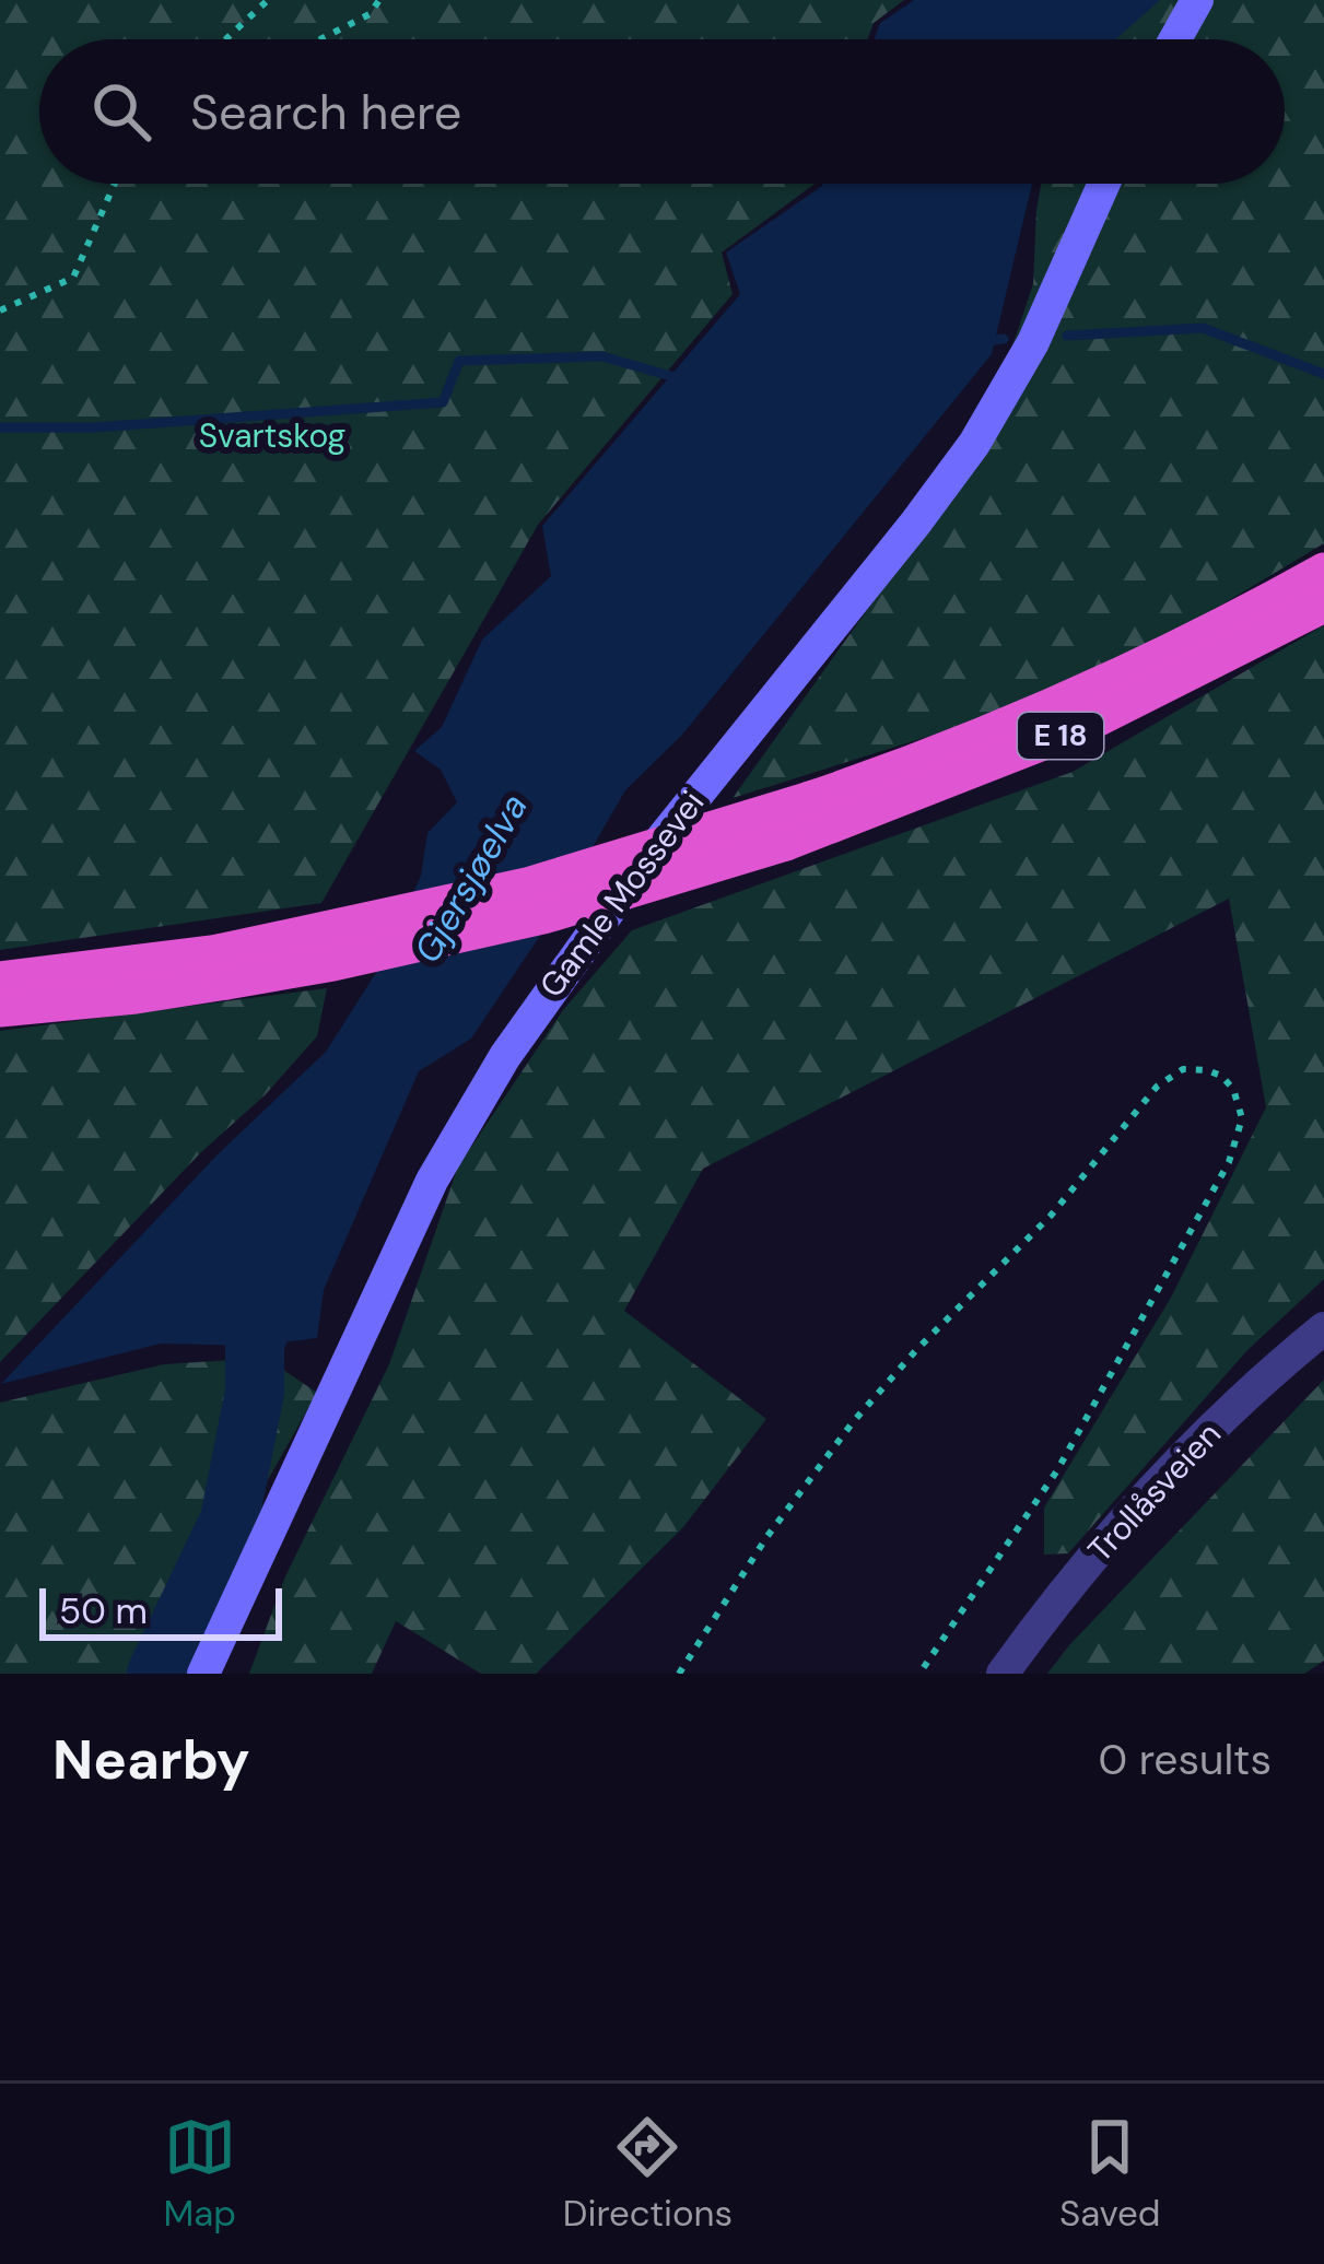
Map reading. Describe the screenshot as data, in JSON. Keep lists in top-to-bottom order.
{
  "streets": {
    "highway": ["E 18"],
    "main road": ["Gamle Mossevei"],
    "street": ["Trollåsveien"]
  },
  "water": ["Gjersjøelva"],
  "parks": ["Svartskog"],
  "scale_bar": "50 m",
  "page": {
    "search": "Search here",
    "scale": "50 m",
    "heading": ["Nearby", "0 results"],
    "nav": ["Map", "Directions", "Saved"]
  }
}
